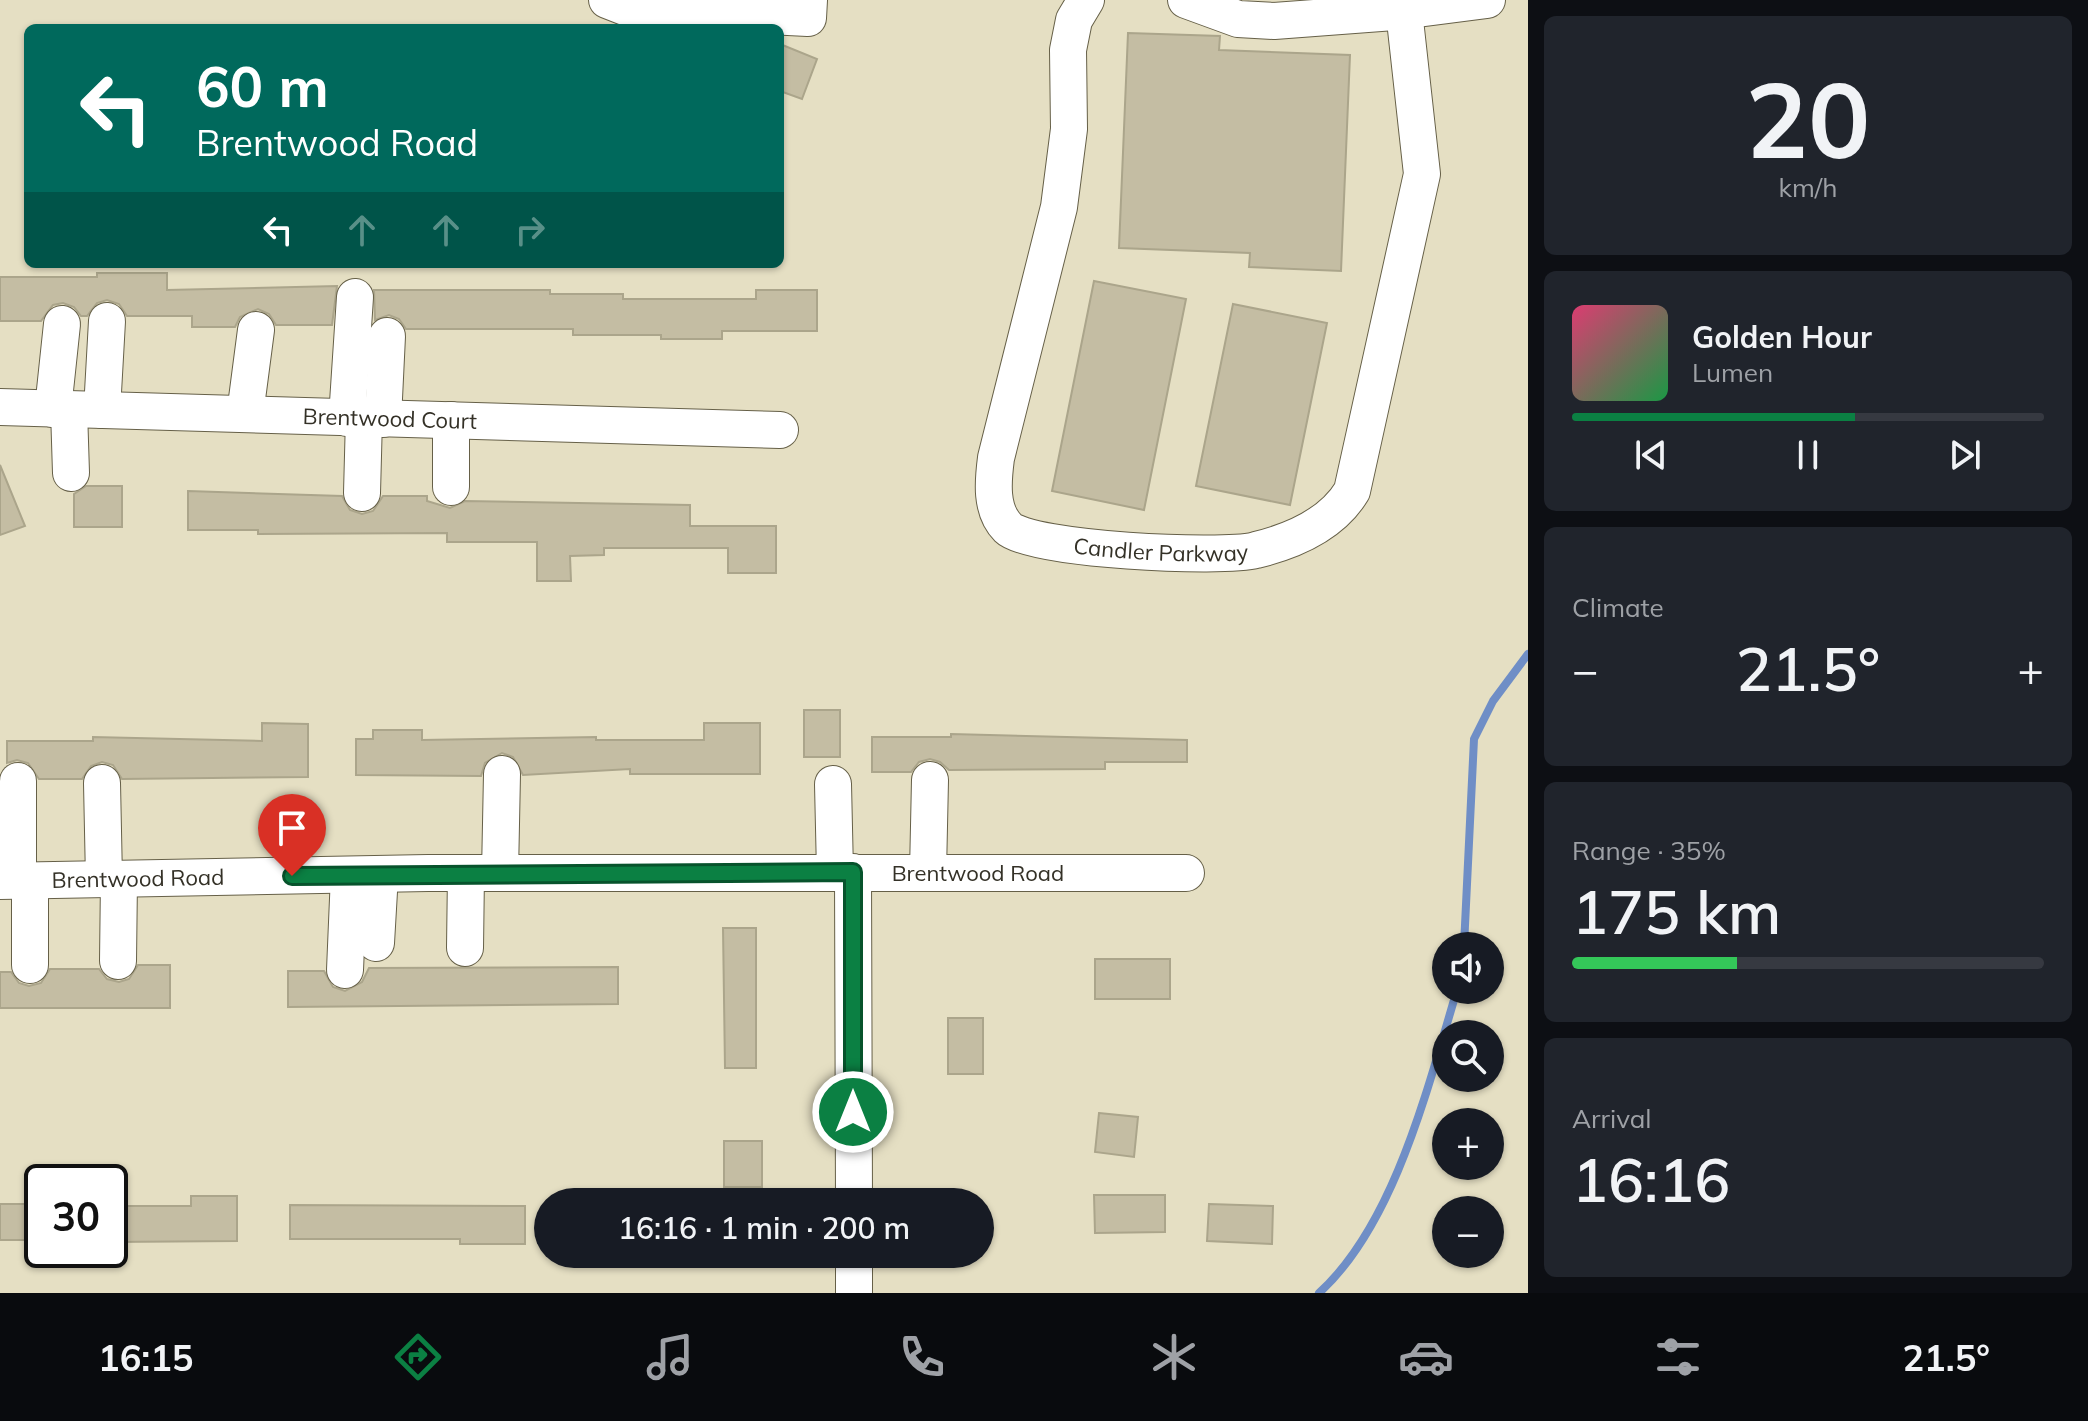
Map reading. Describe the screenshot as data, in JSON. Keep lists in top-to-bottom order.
{
  "streets": {
    "street": ["Brentwood Court", "Candler Parkway", "Brentwood Road"]
  },
  "page": {
    "tile": [
      ["20", "km/h"],
      "Climate",
      ["Range · 35%", "175 km"],
      ["Arrival", "16:16"]
    ],
    "turn": ["60 m", "Brentwood Road"],
    "song": ["Golden Hour", "Lumen"],
    "heat": ["−", "21.5°", "+"],
    "map_buttons": ["+", "−"],
    "limit": "30",
    "trip": "16:16 · 1 min · 200 m",
    "tabs": ["16:15", "21.5°"]
  }
}
